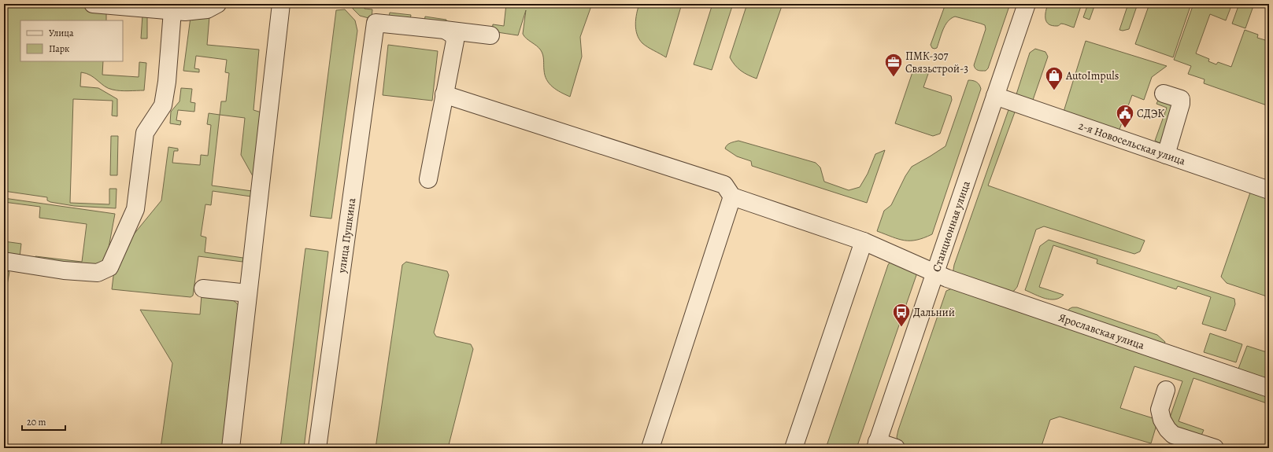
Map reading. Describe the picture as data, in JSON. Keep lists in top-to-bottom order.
{
  "streets": {
    "street": [
      "2-я Новосельская улица",
      "Станционная улица",
      "улица Пушкина",
      "Ярославская улица"
    ]
  },
  "crossings": [
    ["2-я Новосельская улица", "Станционная улица"],
    ["Станционная улица", "Ярославская улица"]
  ],
  "places": {
    "office": ["ПМК-307 Связьстрой-3"],
    "shop": ["AutoImpuls"],
    "public building": ["СДЭК"],
    "bus stop": ["Дальний"]
  },
  "legend": ["Улица", "Парк"],
  "scale_bar": "20 m"
}
